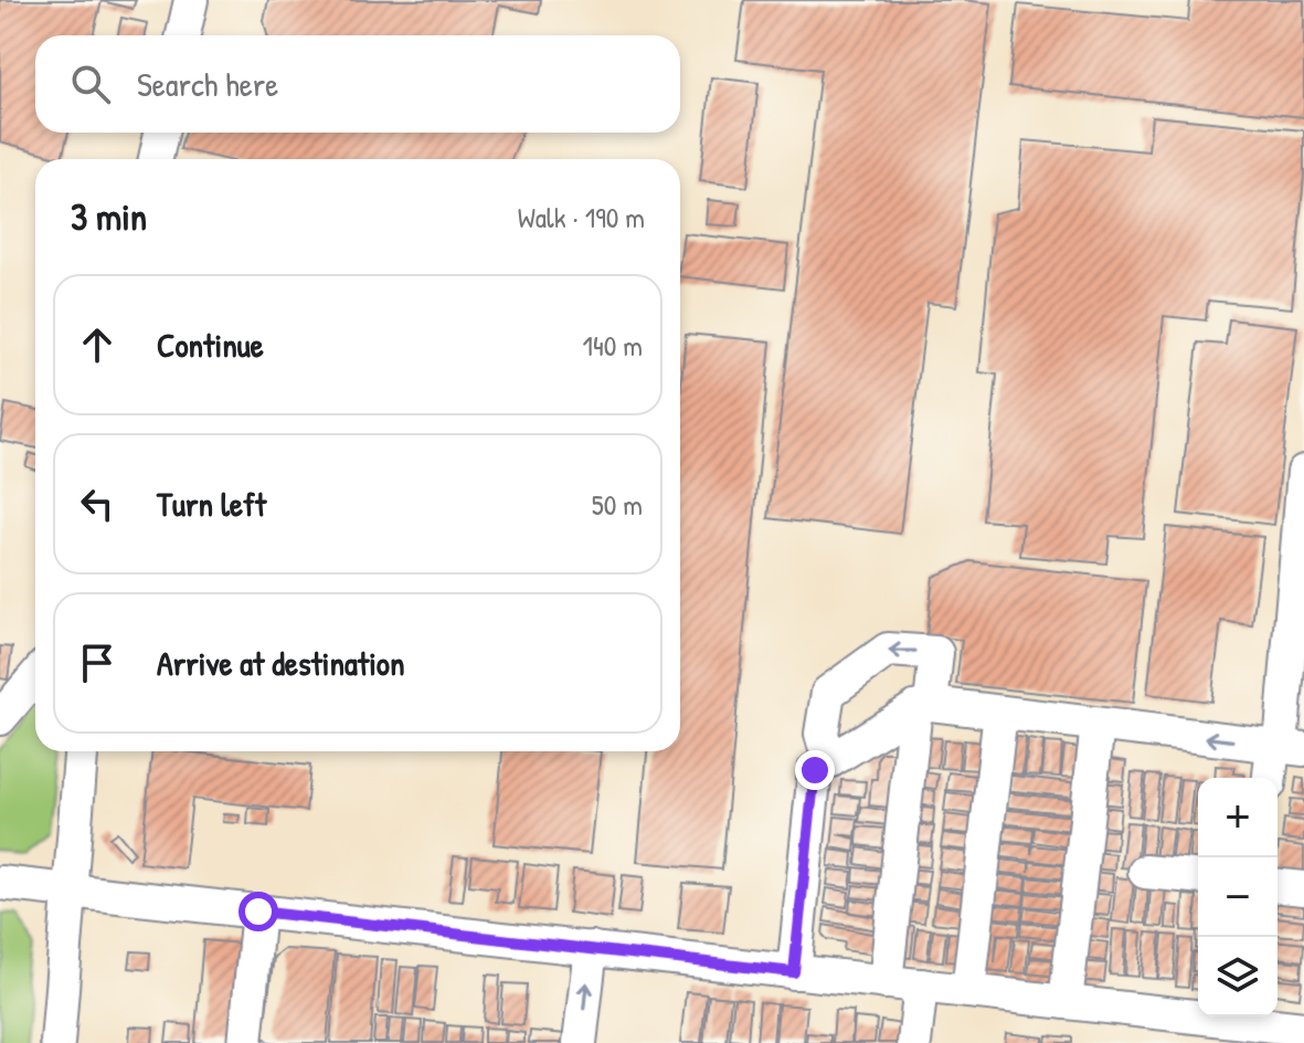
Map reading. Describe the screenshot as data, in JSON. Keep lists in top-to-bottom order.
{
  "page": {
    "search": "Search here",
    "heading": ["3 min", "Walk · 190 m"],
    "list": [
      ["Continue", "140 m"],
      ["Turn left", "50 m"],
      "Arrive at destination"
    ],
    "map_buttons": ["+", "−"]
  }
}
